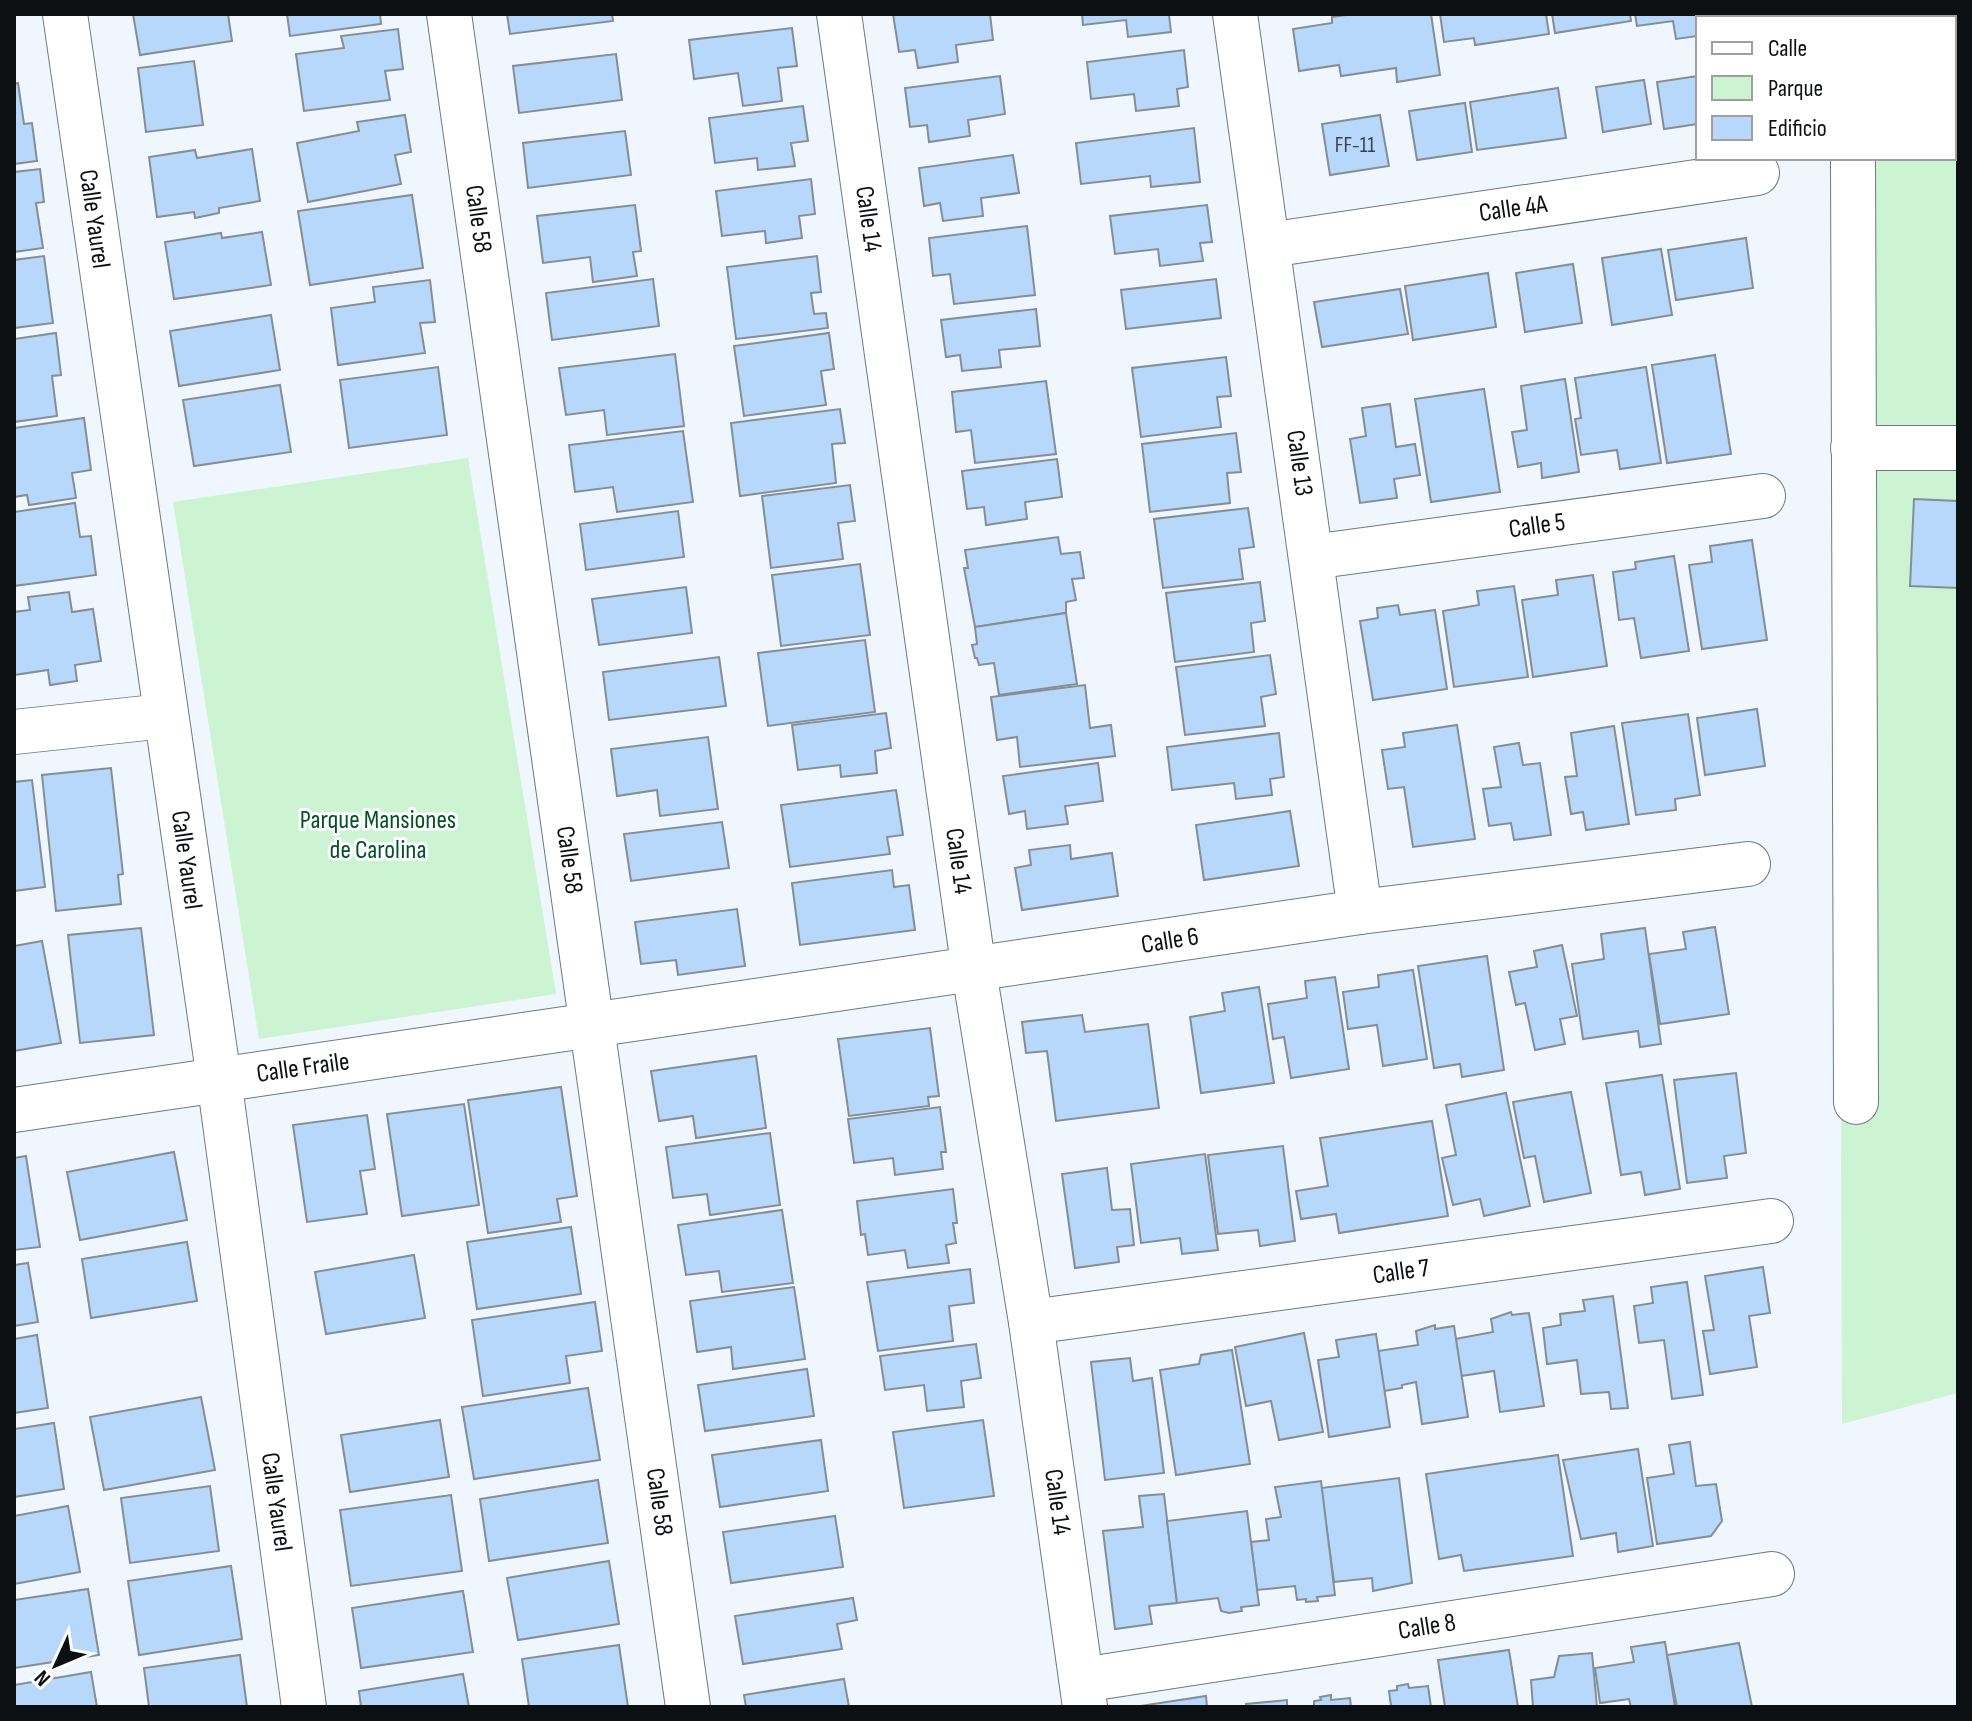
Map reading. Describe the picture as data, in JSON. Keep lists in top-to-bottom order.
{
  "streets": {
    "street": [
      "Calle 4A",
      "Calle Yaurel",
      "Calle 58",
      "Calle 14",
      "Calle 13",
      "Calle 5",
      "Calle 6",
      "Calle Fraile",
      "Calle 7",
      "Calle 8"
    ]
  },
  "crossings": [
    ["Calle 4A", "Calle 13"],
    ["Calle Yaurel", "Calle Fraile"],
    ["Calle 58", "Calle 6"],
    ["Calle 58", "Calle Fraile"],
    ["Calle 14", "Calle 6"],
    ["Calle 14", "Calle 7"],
    ["Calle 14", "Calle 8"],
    ["Calle 13", "Calle 5"],
    ["Calle 13", "Calle 6"],
    ["Calle 6", "Calle Fraile"]
  ],
  "parks": ["Parque Mansiones de Carolina"],
  "house_numbers": ["FF-11"],
  "legend": ["Calle", "Parque", "Edificio"],
  "north": "bottom left"
}
